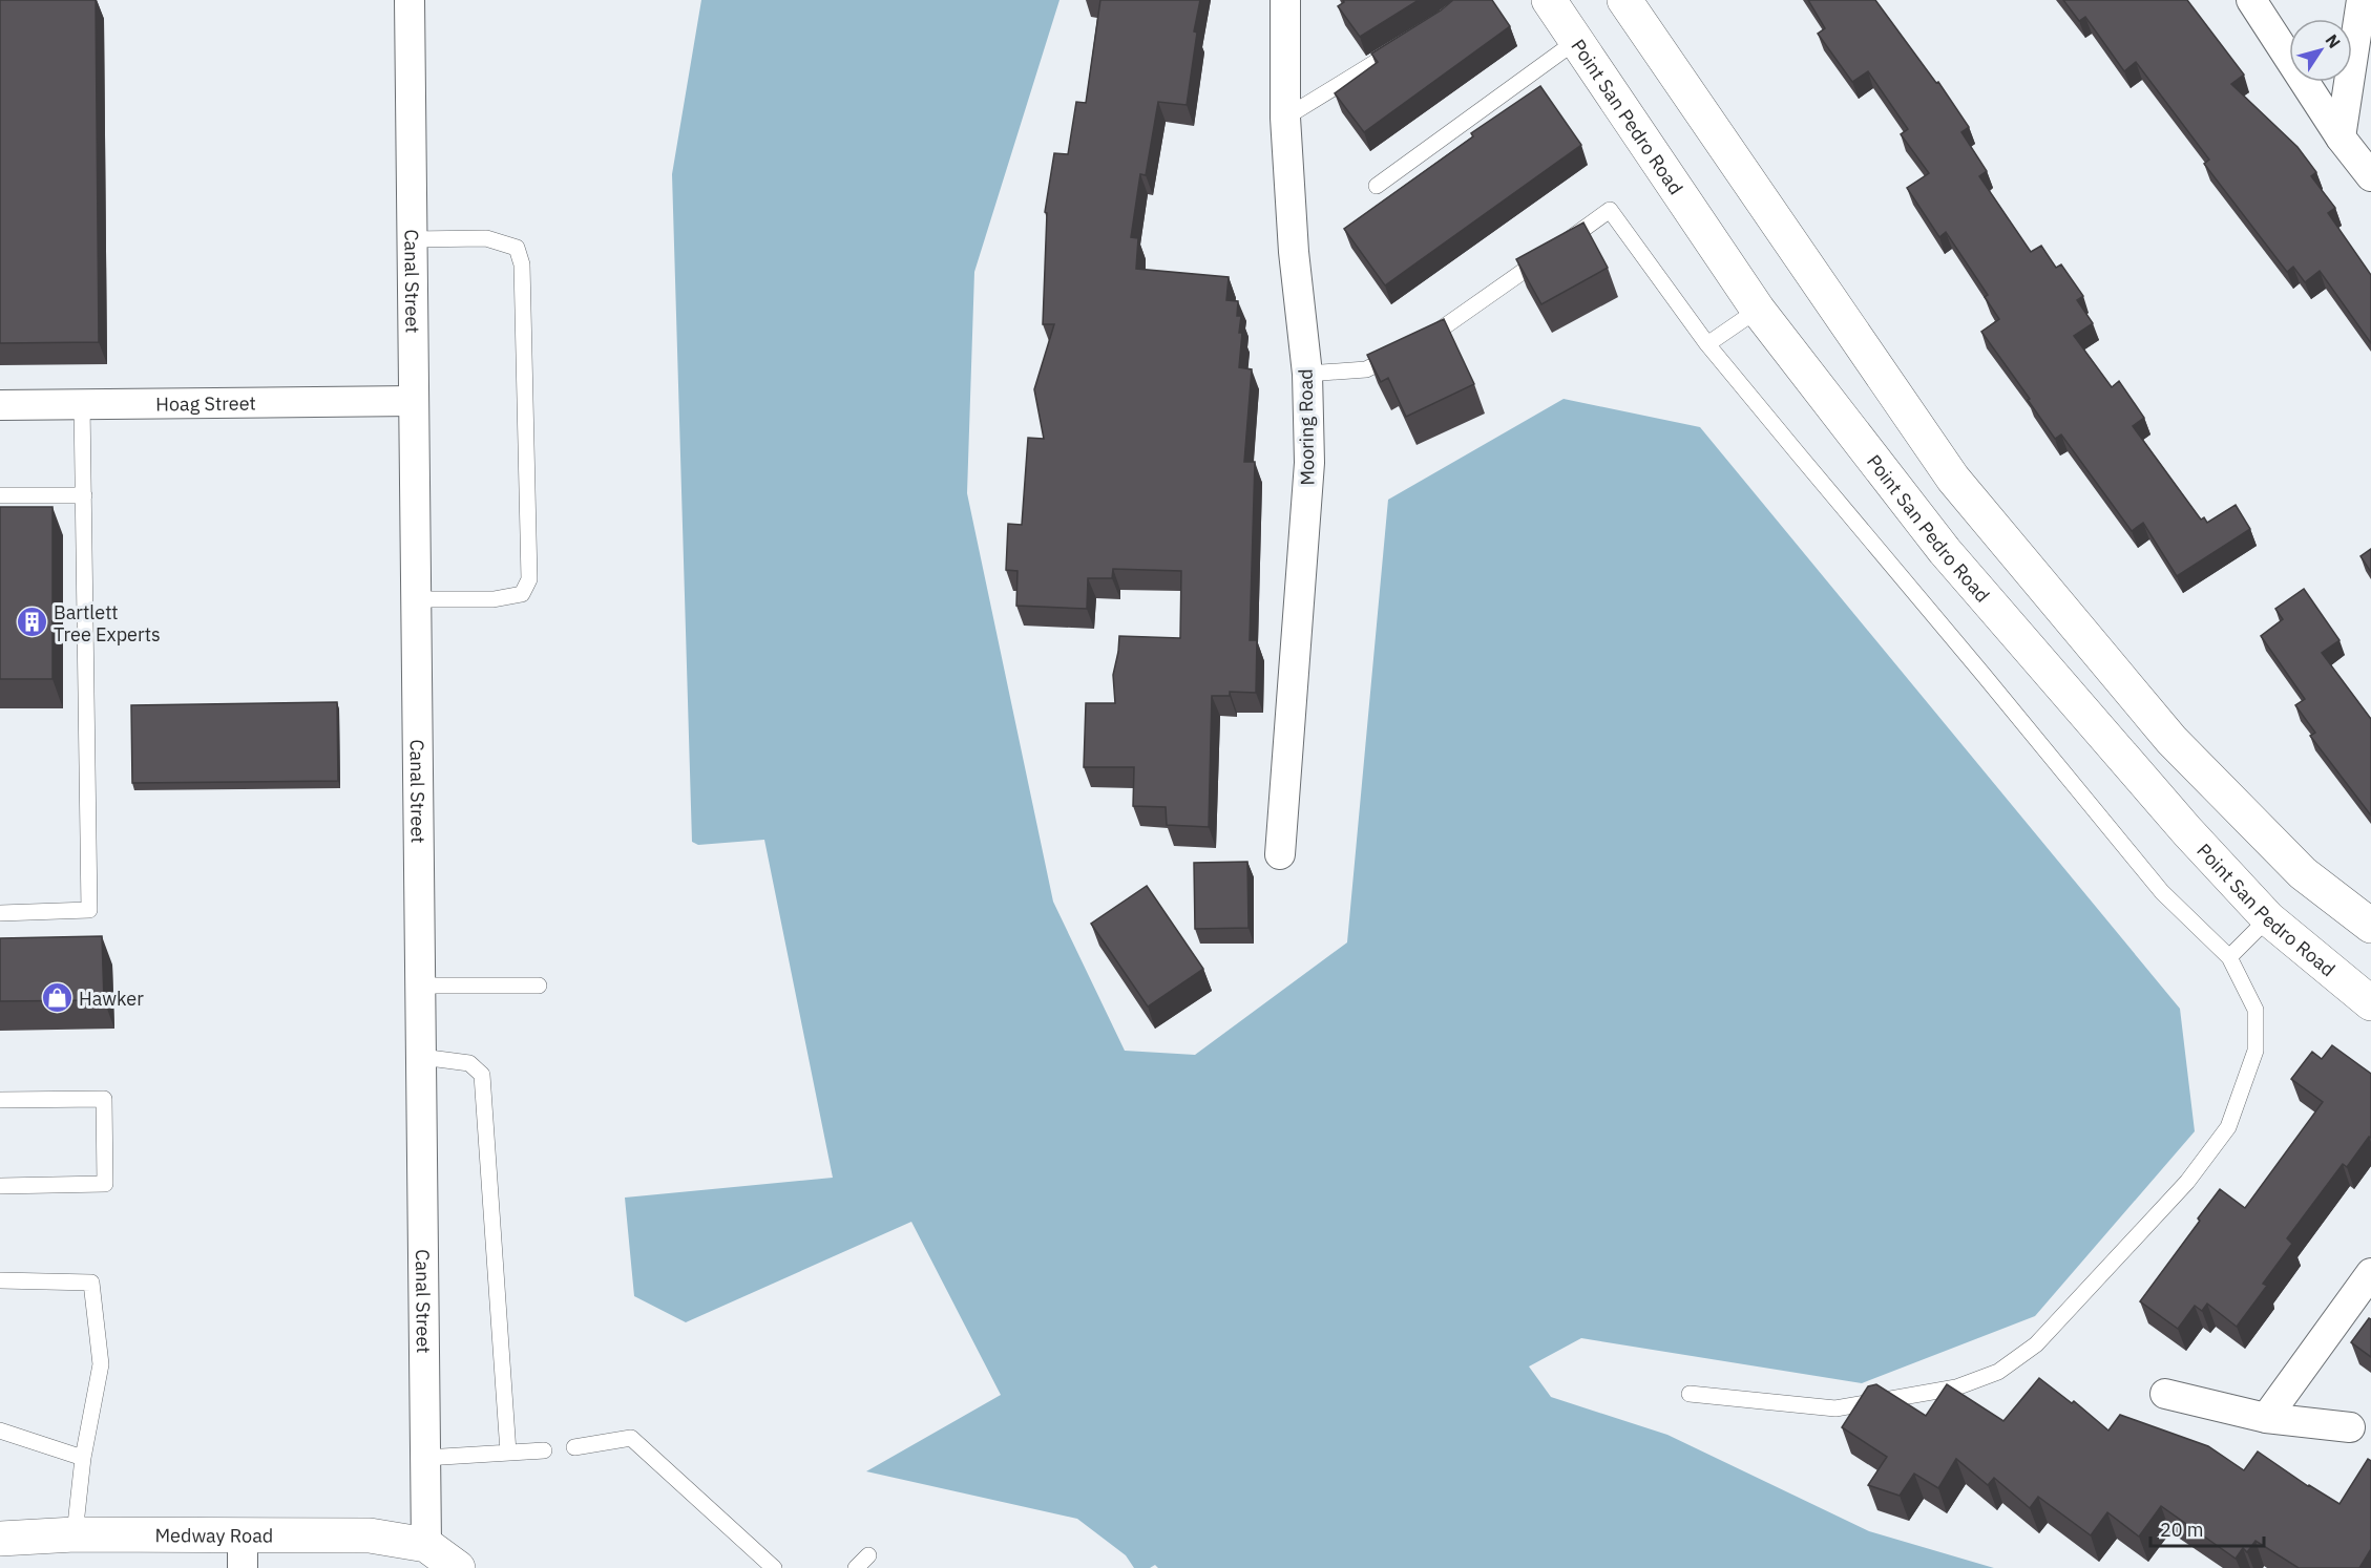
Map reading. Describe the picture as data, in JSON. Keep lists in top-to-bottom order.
{
  "streets": {
    "main road": ["Point San Pedro Road", "Medway Road"],
    "street": ["Canal Street", "Hoag Street", "Mooring Road"]
  },
  "crossings": [
    ["Canal Street", "Hoag Street"],
    ["Canal Street", "Medway Road"]
  ],
  "places": {
    "building": ["Bartlett Tree Experts"],
    "shop": ["Hawker"]
  },
  "scale_bar": "20 m",
  "north": "top right"
}
